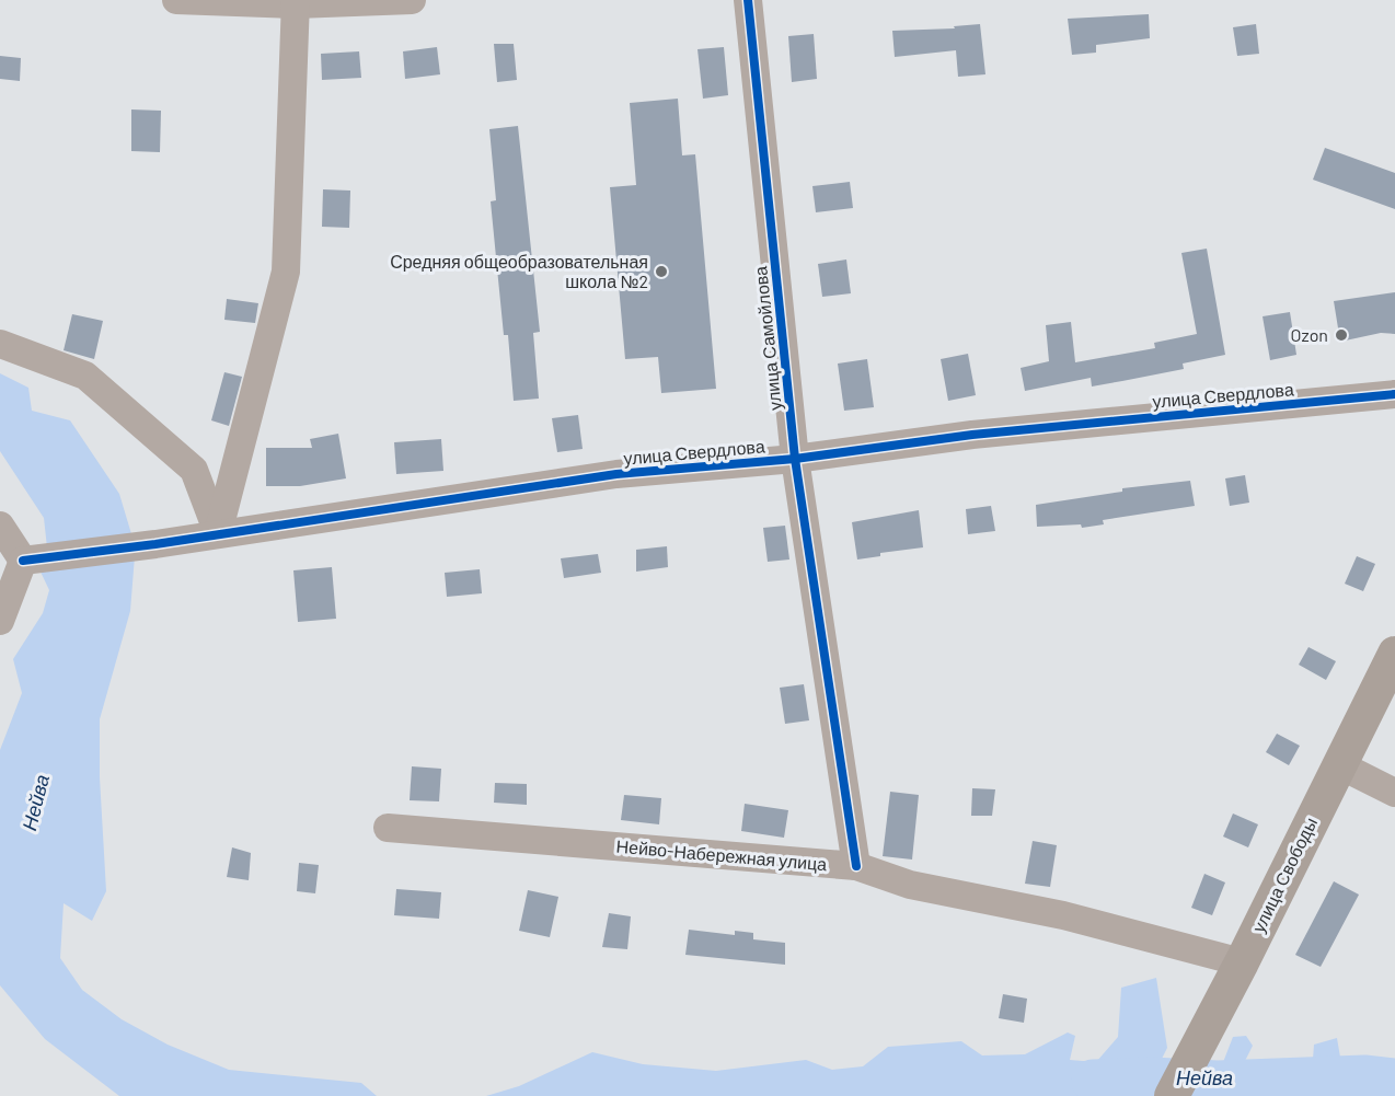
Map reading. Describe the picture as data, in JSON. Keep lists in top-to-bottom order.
{
  "streets": {
    "main road": ["улица Свободы"],
    "street": ["улица Самойлова", "улица Свердлова", "Нейво-Набережная улица"]
  },
  "crossings": [
    ["улица Самойлова", "улица Свердлова"],
    ["улица Самойлова", "Нейво-Набережная улица"],
    ["Нейво-Набережная улица", "улица Свободы"]
  ],
  "water": ["Нейва"],
  "places": ["Средняя общеобразовательная школа №2", "Ozon"]
}
